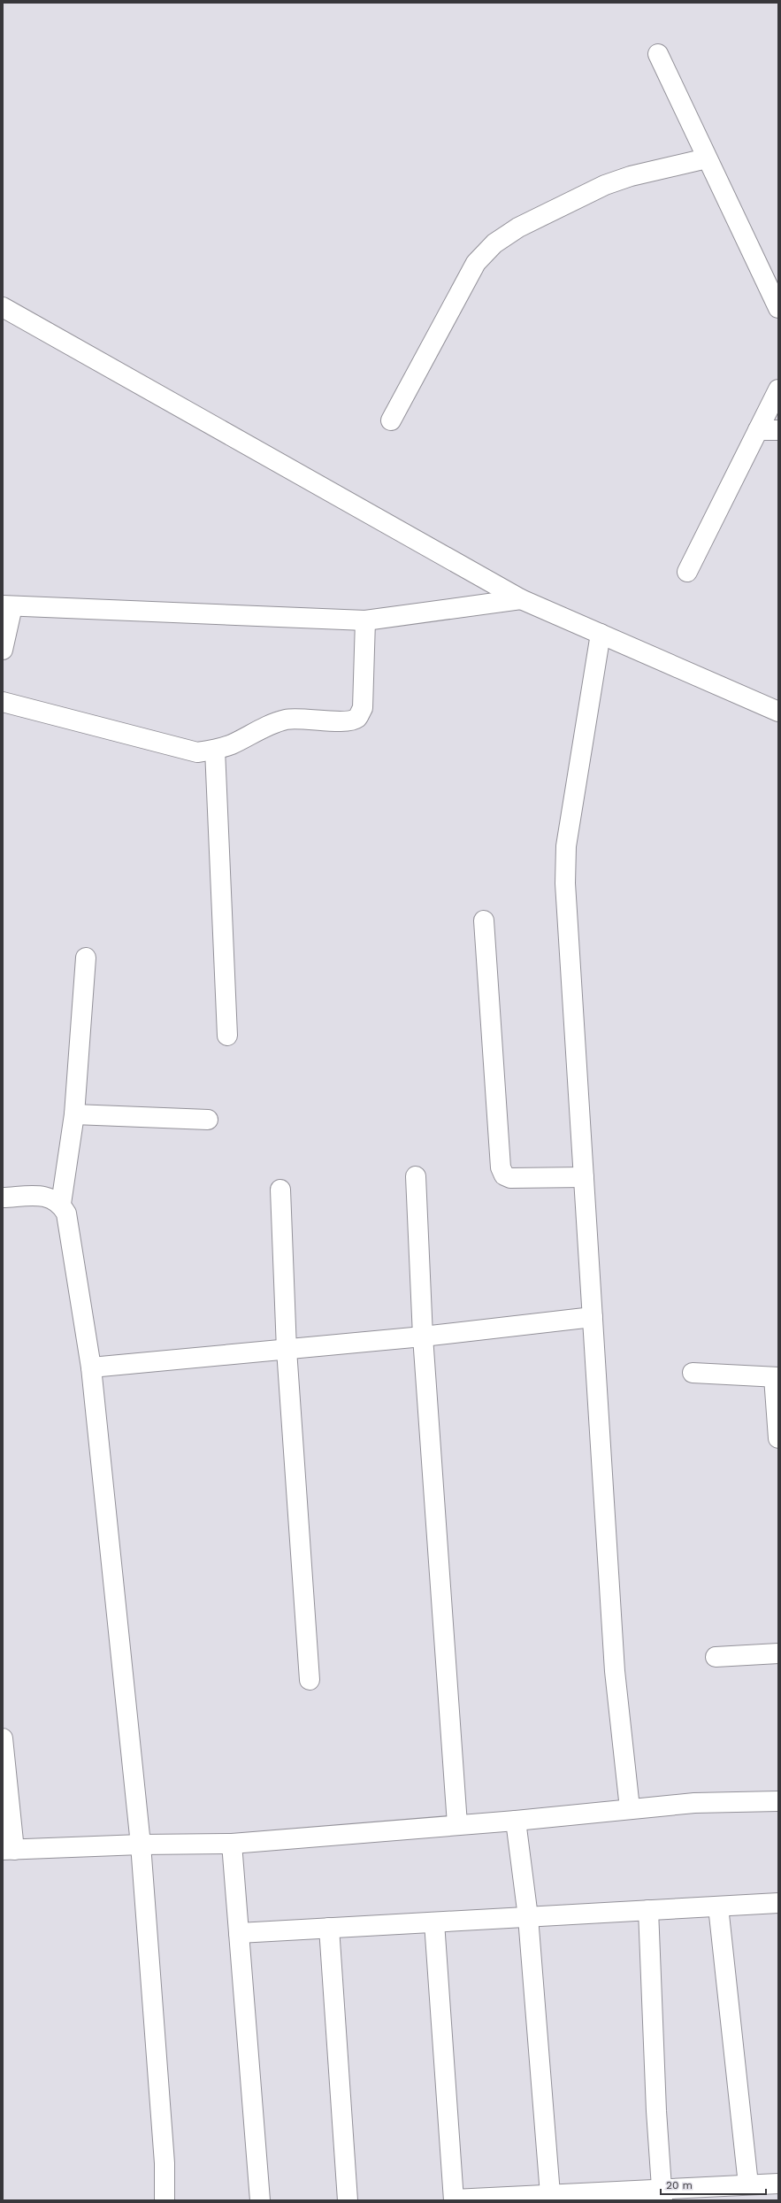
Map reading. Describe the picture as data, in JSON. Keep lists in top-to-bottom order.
{
  "scale_bar": "20 m"
}
